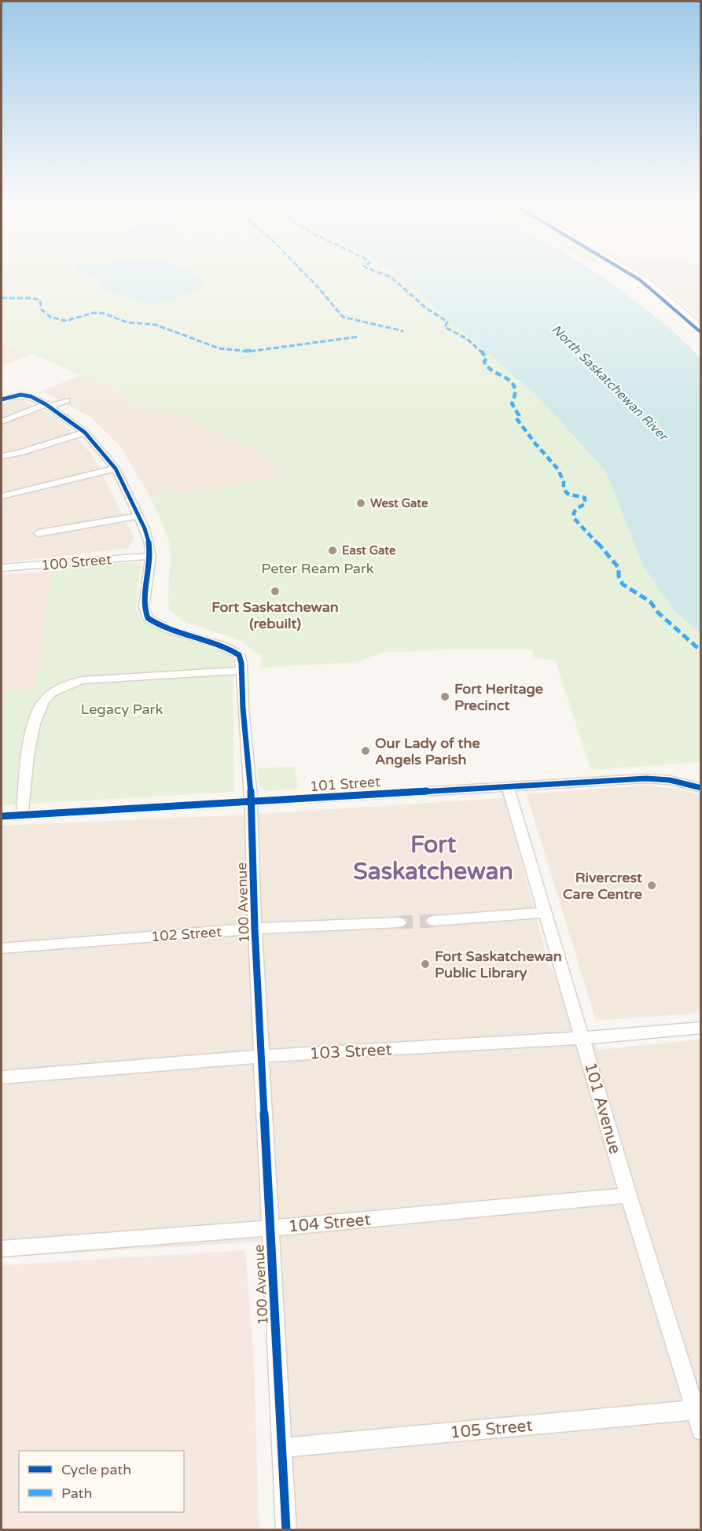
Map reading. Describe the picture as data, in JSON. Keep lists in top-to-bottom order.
{
  "streets": {
    "street": [
      "100 Street",
      "101 Street",
      "100 Avenue",
      "102 Street",
      "103 Street",
      "101 Avenue",
      "104 Street",
      "105 Street"
    ]
  },
  "crossings": [
    ["100 Street", "100 Avenue"],
    ["101 Street", "100 Avenue"],
    ["101 Street", "101 Avenue"],
    ["100 Avenue", "102 Street"],
    ["100 Avenue", "103 Street"],
    ["100 Avenue", "104 Street"],
    ["100 Avenue", "105 Street"],
    ["103 Street", "101 Avenue"],
    ["101 Avenue", "104 Street"],
    ["101 Avenue", "105 Street"]
  ],
  "districts": ["Fort Saskatchewan"],
  "water": ["North Saskatchewan River"],
  "parks": ["Peter Ream Park", "Legacy Park"],
  "places": [
    "West Gate",
    "East Gate",
    "Fort Saskatchewan (rebuilt)",
    "Fort Heritage Precinct",
    "Our Lady of the Angels Parish",
    "Rivercrest Care Centre",
    "Fort Saskatchewan Public Library"
  ],
  "legend": ["Cycle path", "Path"]
}
